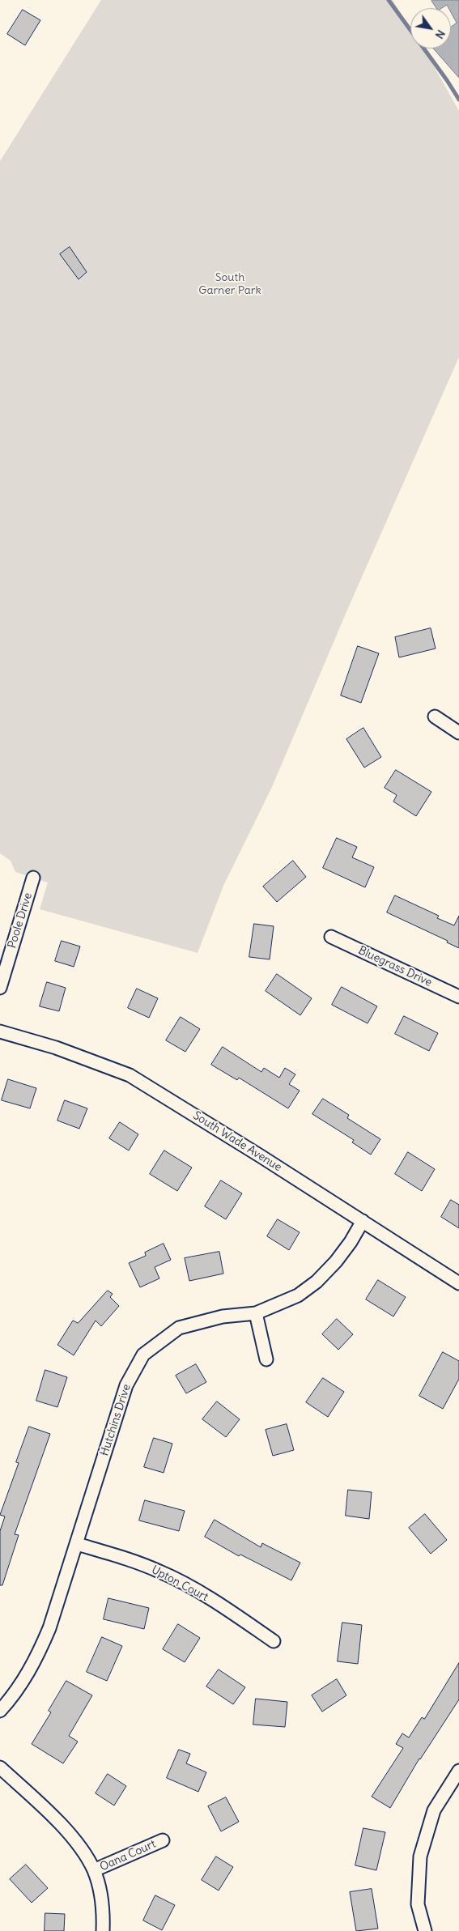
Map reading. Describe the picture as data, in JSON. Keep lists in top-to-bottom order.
{
  "streets": {
    "street": [
      "Poole Drive",
      "Bluegrass Drive",
      "South Wade Avenue",
      "Hutchins Drive",
      "Upton Court",
      "Oana Court"
    ]
  },
  "crossings": [
    ["South Wade Avenue", "Hutchins Drive"],
    ["Hutchins Drive", "Upton Court"]
  ],
  "parks": ["South Garner Park"],
  "north": "bottom right"
}
